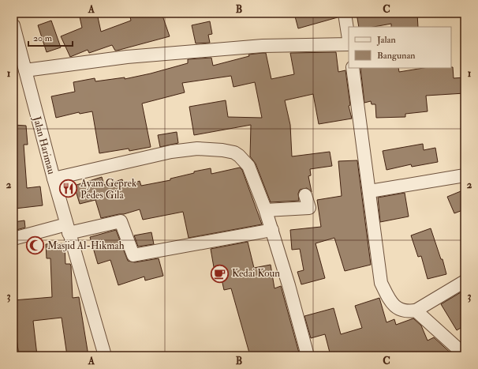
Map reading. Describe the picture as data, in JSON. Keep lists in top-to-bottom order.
{
  "streets": {
    "street": ["Jalan Harimau"]
  },
  "places": {
    "restaurant": ["Ayam Geprek Pedes Gila"],
    "mosque": ["Masjid Al-Hikmah"],
    "cafe": ["Kedai Koun"]
  },
  "legend": ["Jalan", "Bangunan"],
  "scale_bar": "20 m",
  "grid": {
    "columns": ["A", "B", "C"],
    "rows": ["1", "2", "3"]
  }
}
